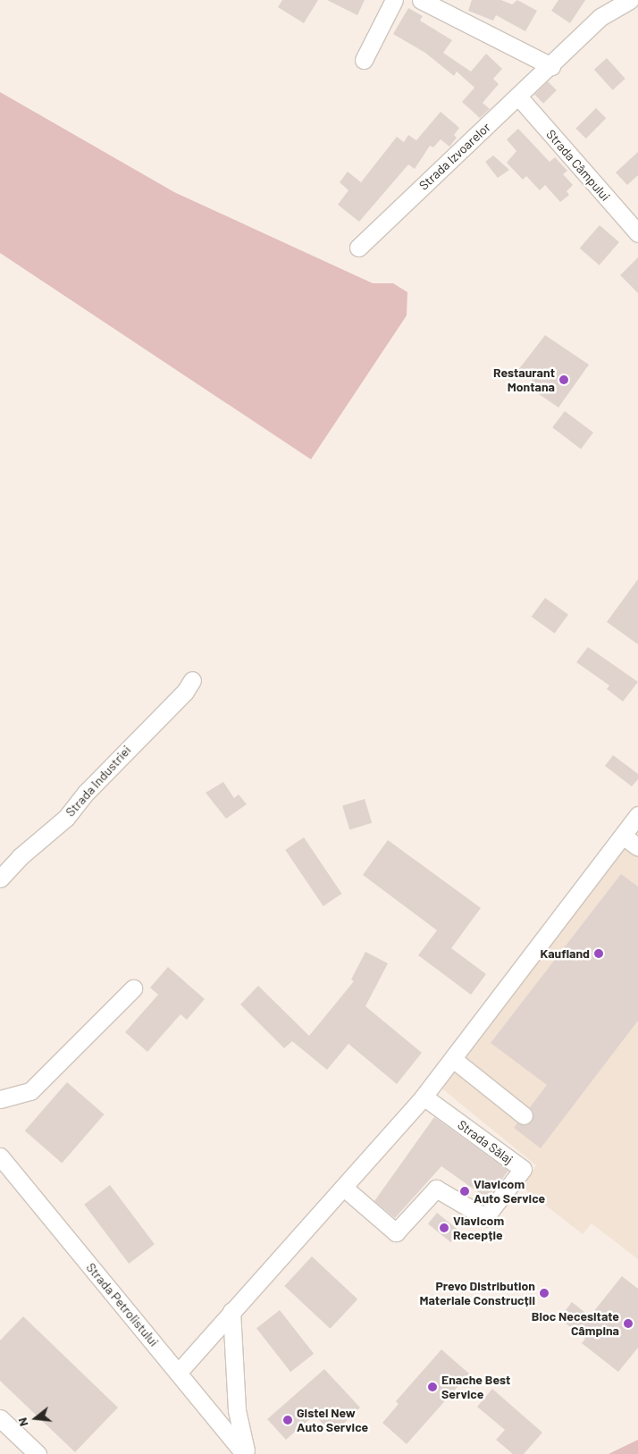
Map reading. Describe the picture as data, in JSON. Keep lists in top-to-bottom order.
{
  "streets": {
    "street": [
      "Strada Izvoarelor",
      "Strada Câmpului",
      "Strada Industriei",
      "Strada Sălaj",
      "Strada Petrolistului"
    ]
  },
  "crossings": [
    ["Strada Izvoarelor", "Strada Câmpului"]
  ],
  "places": [
    "Restaurant Montana",
    "Kaufland",
    "Vlavicom Auto Service",
    "Vlavicom Recepție",
    "Prevo Distribution Materiale Construcții",
    "Bloc Necesitate Câmpina",
    "Enache Best Service",
    "Gistel New Auto Service"
  ],
  "north": "left"
}
